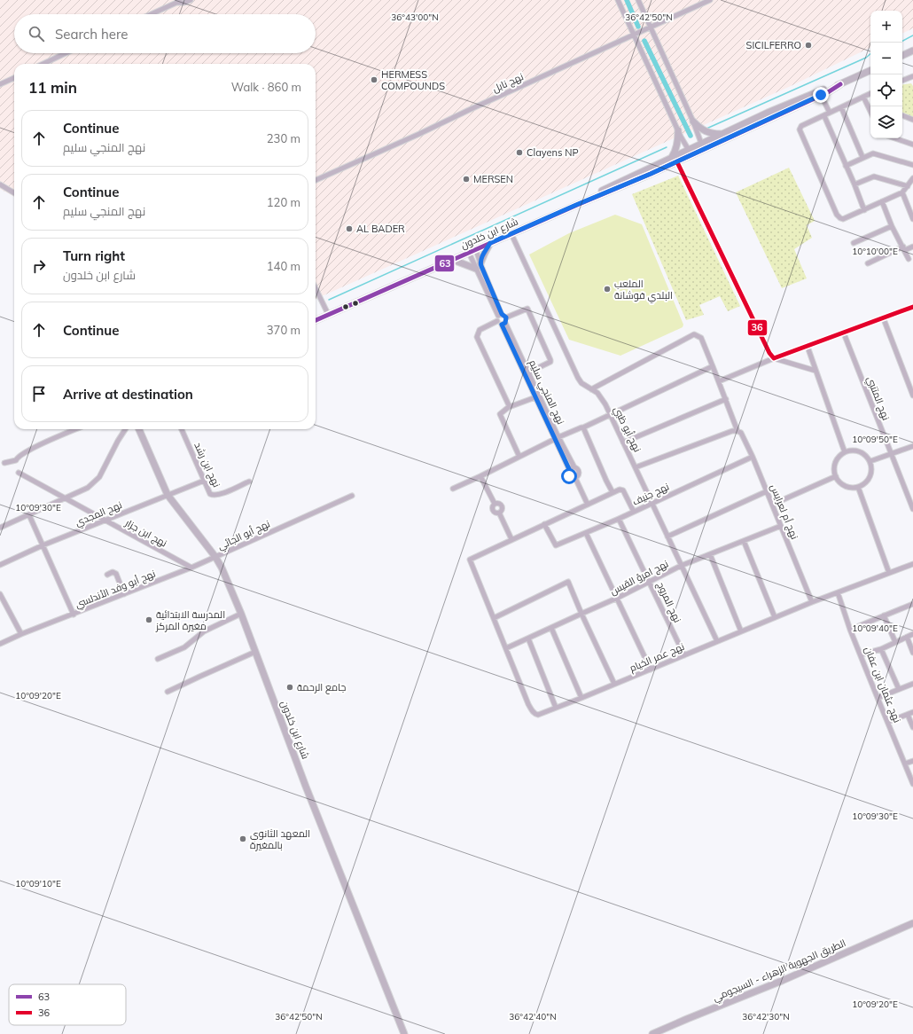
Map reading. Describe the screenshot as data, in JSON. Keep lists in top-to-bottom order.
{
  "streets": {
    "street": [
      "نهج نابل",
      "شارع ابن خلدون",
      "نهج المنجي سليم",
      "نهج المتنبي",
      "نهج أبو ظبي",
      "نهج ابن رشد",
      "نهج جنيف",
      "نهج أم لعرايس",
      "نهج المجدي",
      "نهج ابن جزار",
      "نهج أبو الجائي",
      "نهج امرؤ القيس",
      "نهج أبو وفد الأندلسي",
      "نهج المروج",
      "نهج عمر الخيام",
      "نهج عثمان ابن عفان",
      "الطريق الجهوية الزهراء - السيجومي"
    ]
  },
  "crossings": [
    ["شارع ابن خلدون", "نهج أبو ظبي"],
    ["شارع ابن خلدون", "نهج المجدي"],
    ["شارع ابن خلدون", "نهج أبو الجائي"],
    ["شارع ابن خلدون", "نهج أبو وفد الأندلسي"],
    ["نهج أبو ظبي", "نهج جنيف"],
    ["نهج أبو ظبي", "نهج أم لعرايس"],
    ["نهج أبو ظبي", "نهج امرؤ القيس"],
    ["نهج أبو ظبي", "نهج عمر الخيام"],
    ["نهج ابن رشد", "نهج المجدي"],
    ["نهج جنيف", "نهج أم لعرايس"],
    ["نهج جنيف", "نهج المروج"],
    ["نهج أم لعرايس", "نهج امرؤ القيس"],
    ["نهج أم لعرايس", "نهج عمر الخيام"],
    ["نهج المجدي", "نهج ابن جزار"],
    ["نهج ابن جزار", "نهج أبو وفد الأندلسي"],
    ["نهج أبو الجائي", "نهج أبو وفد الأندلسي"],
    ["نهج امرؤ القيس", "نهج المروج"],
    ["نهج امرؤ القيس", "نهج عمر الخيام"],
    ["نهج المروج", "نهج عمر الخيام"],
    ["نهج عمر الخيام", "نهج عثمان ابن عفان"]
  ],
  "places": [
    "SICILFERRO",
    "HERMESS COMPOUNDS",
    "Clayens NP",
    "MERSEN",
    "AL BADER",
    "الملعب البلدي فوشانة",
    "المدرسة الابتدائية مغيرة المركز",
    "جامع الرحمة",
    "المعهد الثانوي بالمغيرة"
  ],
  "lines": ["transit line 63", "transit line 36"],
  "legend": ["63", "36"],
  "page": {
    "map_buttons": ["+", "−"],
    "search": "Search here",
    "heading": ["11 min", "Walk · 860 m"],
    "list": [
      ["Continue", "نهج المنجي سليم", "230 m"],
      ["Continue", "نهج المنجي سليم", "120 m"],
      ["Turn right", "شارع ابن خلدون", "140 m"],
      ["Continue", "370 m"],
      "Arrive at destination"
    ]
  },
  "coordinates": [
    "36°43'00\"N",
    "36°42'50\"N",
    "10°10'00\"E",
    "10°09'50\"E",
    "10°09'30\"E",
    "10°09'40\"E",
    "10°09'20\"E",
    "10°09'10\"E",
    "36°42'40\"N",
    "36°42'30\"N"
  ]
}
